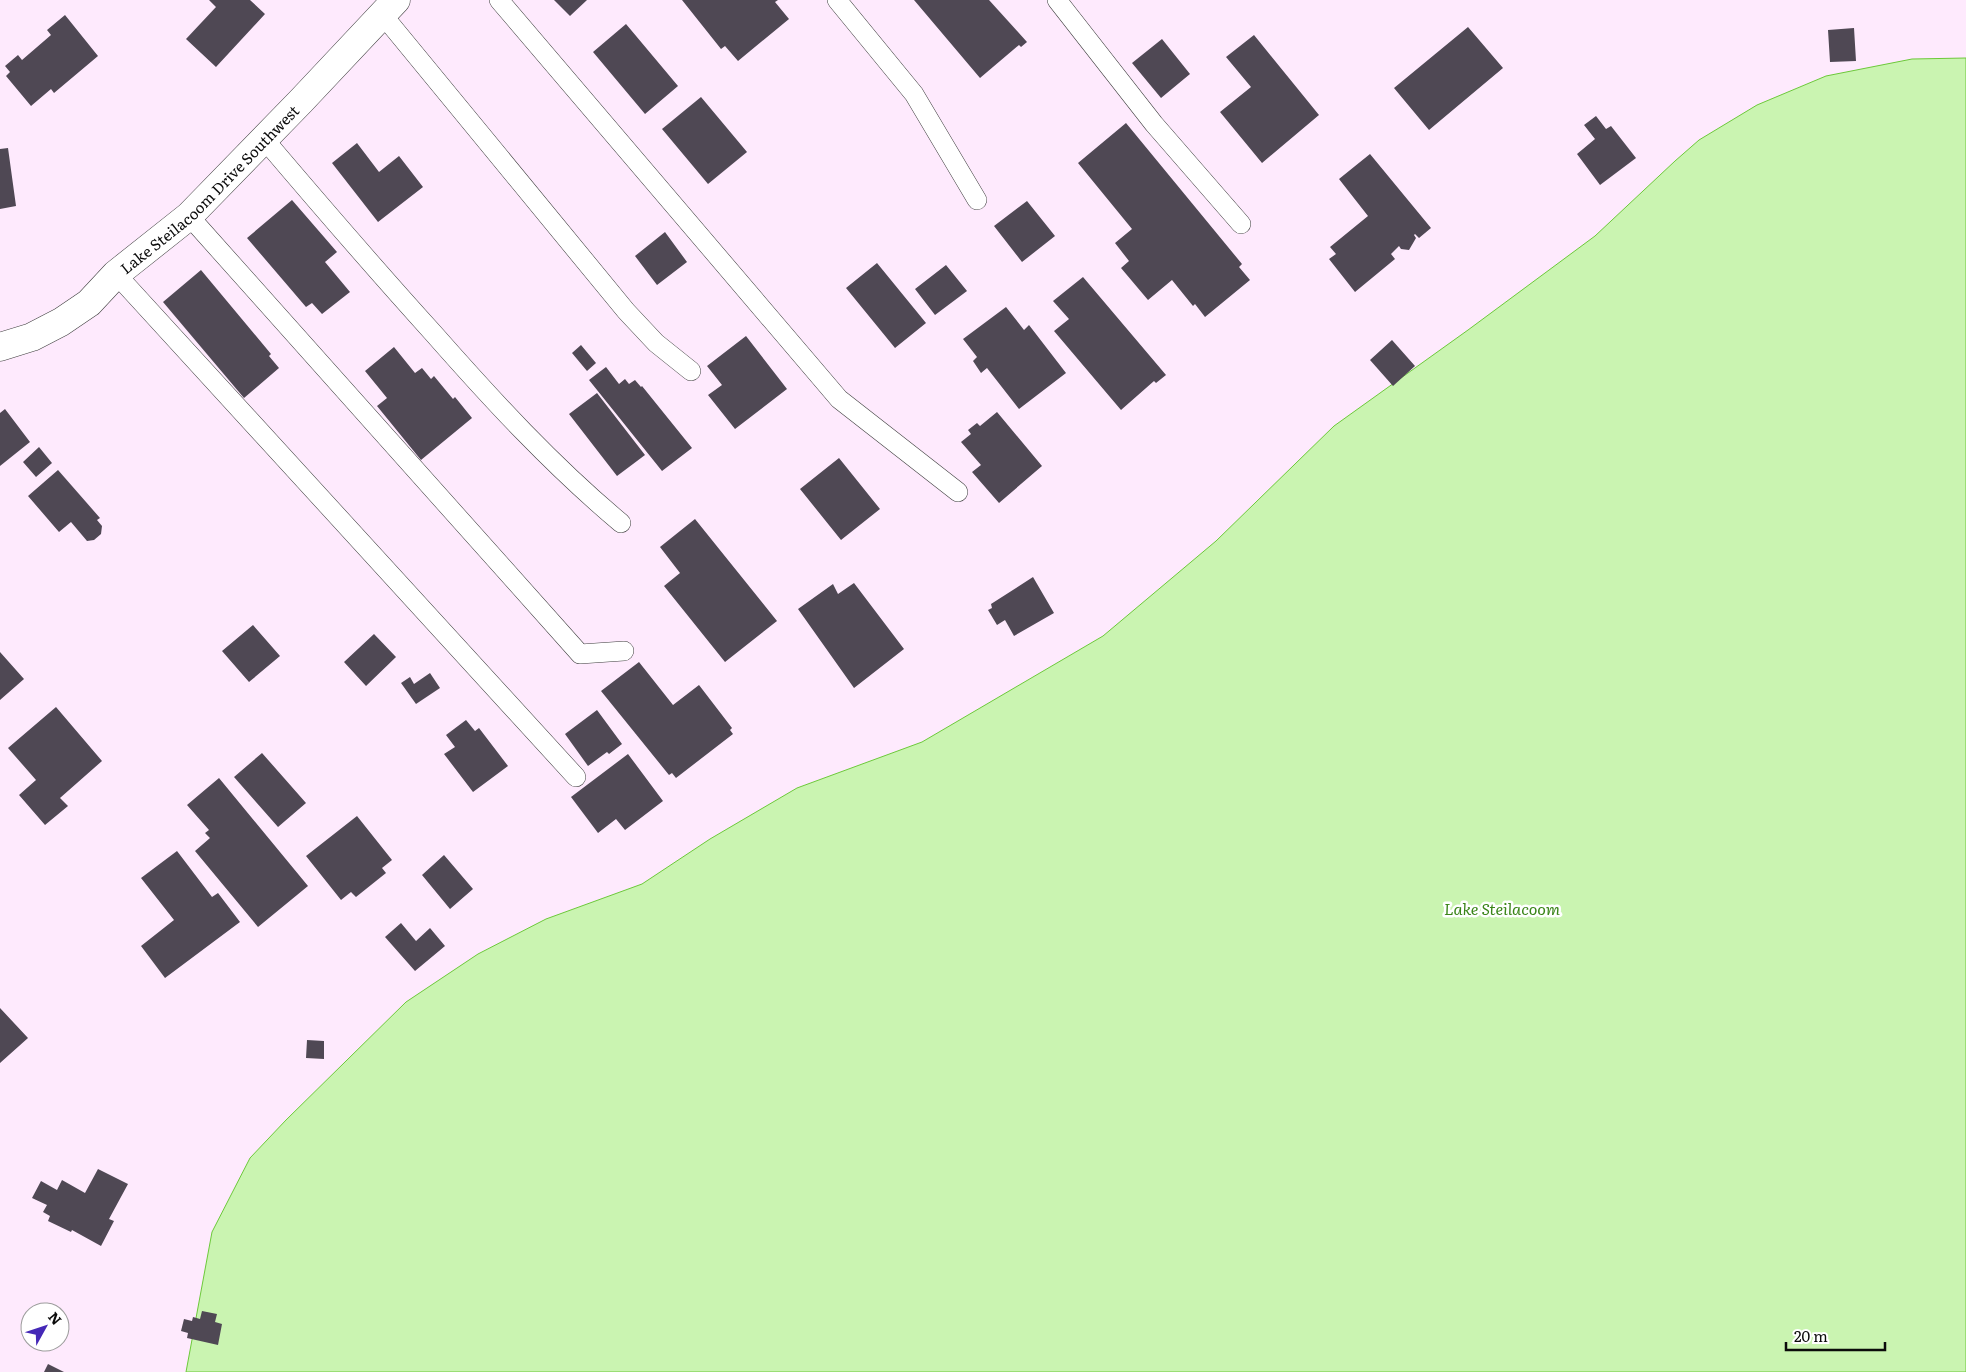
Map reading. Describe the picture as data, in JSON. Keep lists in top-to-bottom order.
{
  "streets": {
    "street": ["Lake Steilacoom Drive Southwest"]
  },
  "water": ["Lake Steilacoom"],
  "scale_bar": "20 m",
  "north": "top right"
}
